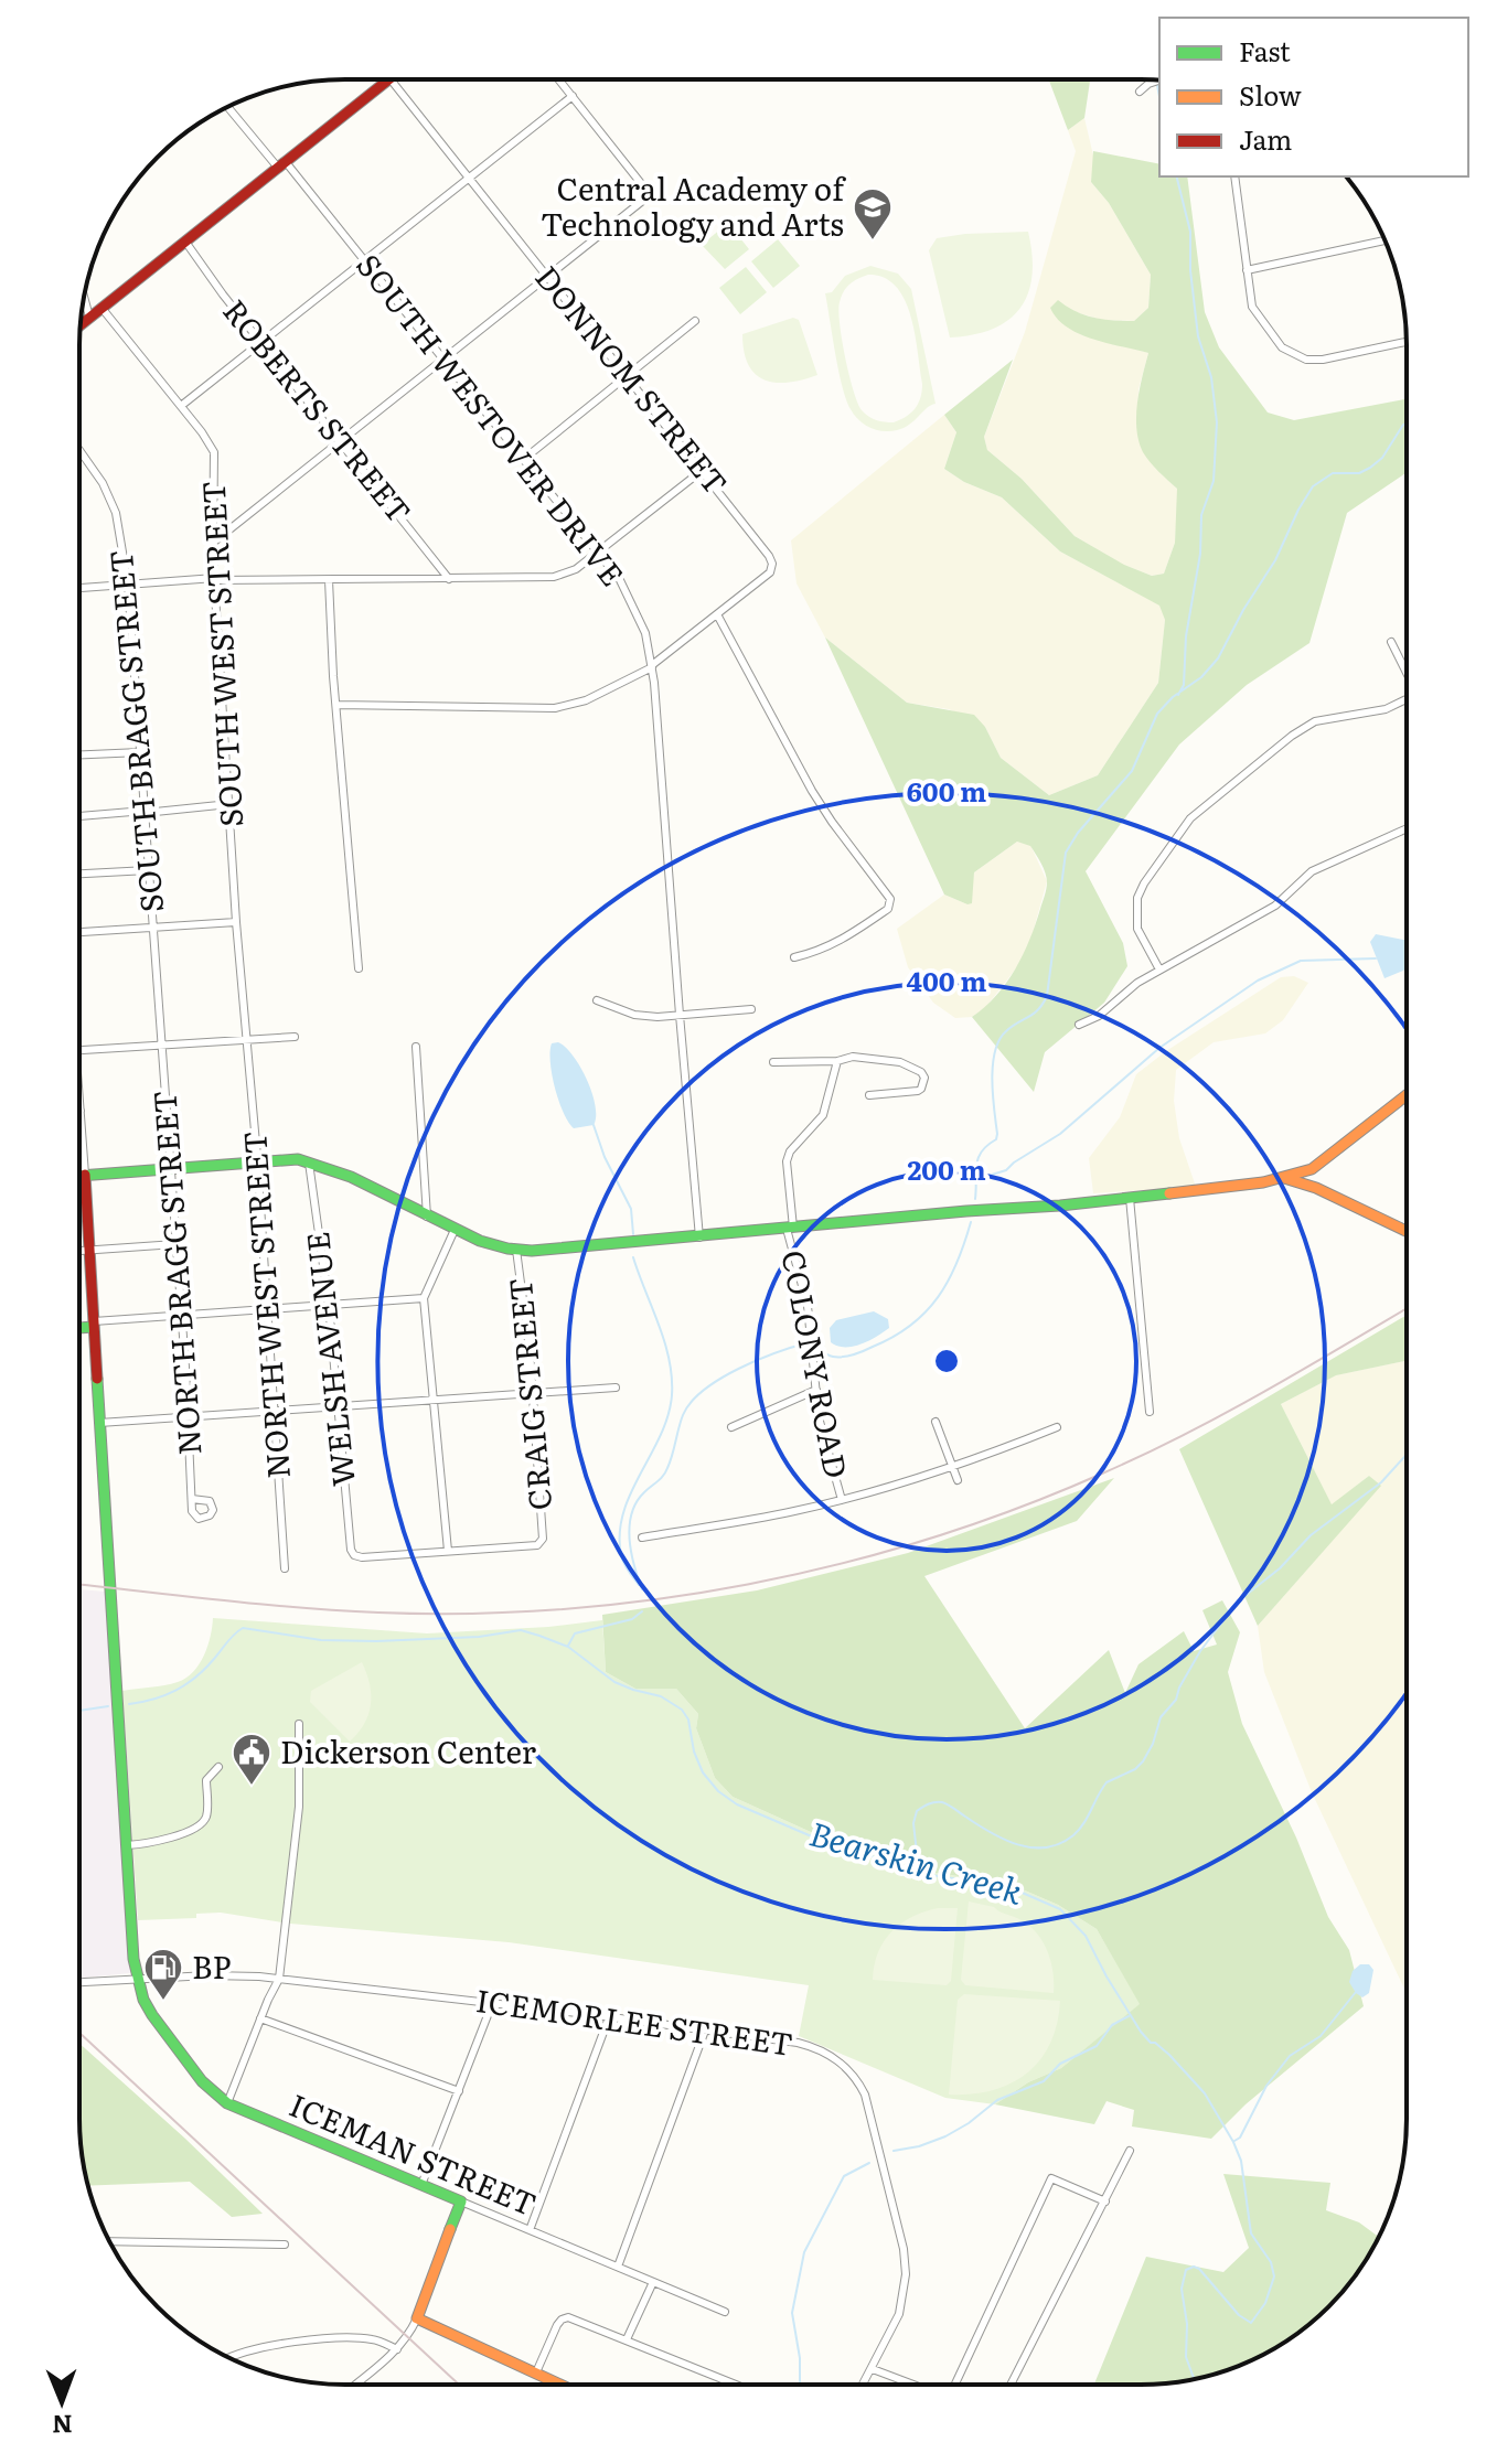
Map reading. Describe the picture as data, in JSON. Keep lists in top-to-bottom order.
{
  "streets": {
    "main road": ["ICEMAN STREET"],
    "street": [
      "DONNOM STREET",
      "ROBERTS STREET",
      "SOUTH WESTOVER DRIVE",
      "SOUTH WEST STREET",
      "SOUTH BRAGG STREET",
      "NORTH BRAGG STREET",
      "NORTH WEST STREET",
      "WELSH AVENUE",
      "COLONY ROAD",
      "CRAIG STREET",
      "ICEMORLEE STREET"
    ]
  },
  "crossings": [
    ["SOUTH WEST STREET", "NORTH WEST STREET"],
    ["SOUTH BRAGG STREET", "NORTH BRAGG STREET"],
    ["WELSH AVENUE", "CRAIG STREET"],
    ["ICEMORLEE STREET", "ICEMAN STREET"]
  ],
  "water": ["Bearskin Creek"],
  "places": {
    "school or university": ["Central Academy of Technology and Arts"],
    "public building": ["Dickerson Center"],
    "fuel station": ["BP"]
  },
  "legend": ["Fast", "Slow", "Jam"],
  "north": "bottom",
  "rings": ["600 m", "400 m", "200 m"]
}
